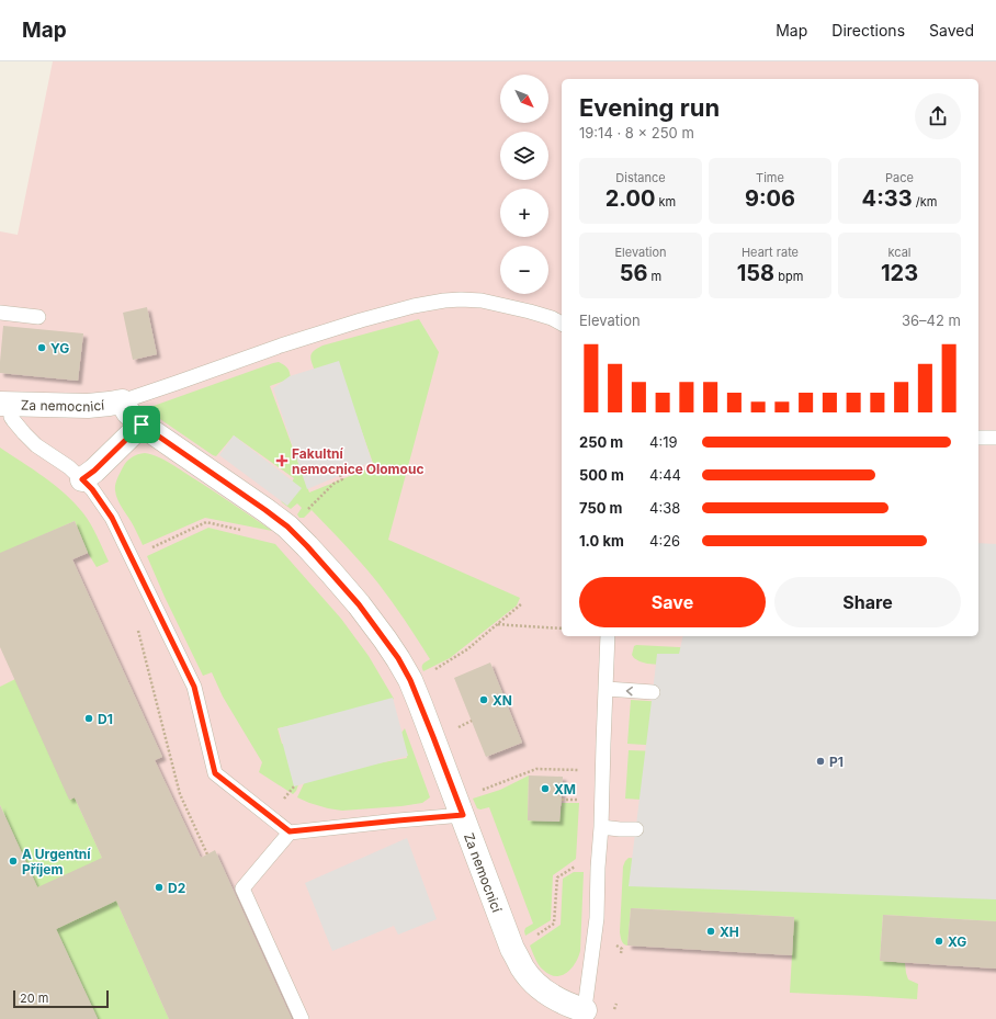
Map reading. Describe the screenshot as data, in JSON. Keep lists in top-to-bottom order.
{
  "streets": {
    "street": ["Za nemocnicí"]
  },
  "places": {
    "other": [
      "YG",
      "XN",
      "D1",
      "P1",
      "XM",
      "A Urgentní Příjem",
      "D2",
      "XH",
      "XG"
    ],
    "health": ["Fakultní nemocnice Olomouc"]
  },
  "scale_bar": "20 m",
  "north": "bottom right",
  "page": {
    "header": "Map",
    "nav": ["Map", "Directions", "Saved"],
    "map_buttons": ["+", "−"],
    "heading": ["Evening run", "19:14 · 8 × 250 m"],
    "stats": [
      ["Distance", "2.00 km"],
      ["Time", "9:06"],
      ["Pace", "4:33 /km"],
      ["Elevation", "56 m"],
      ["Heart rate", "158 bpm"],
      ["kcal", "123"]
    ],
    "chart": ["Elevation", "36–42 m"],
    "list": [
      {
        "name": "250 m",
        "note": "4:19"
      },
      {
        "name": "500 m",
        "note": "4:44"
      },
      {
        "name": "750 m",
        "note": "4:38"
      },
      {
        "name": "1.0 km",
        "note": "4:26"
      }
    ],
    "buttons": ["Save", "Share"],
    "scale": "20 m"
  }
}
